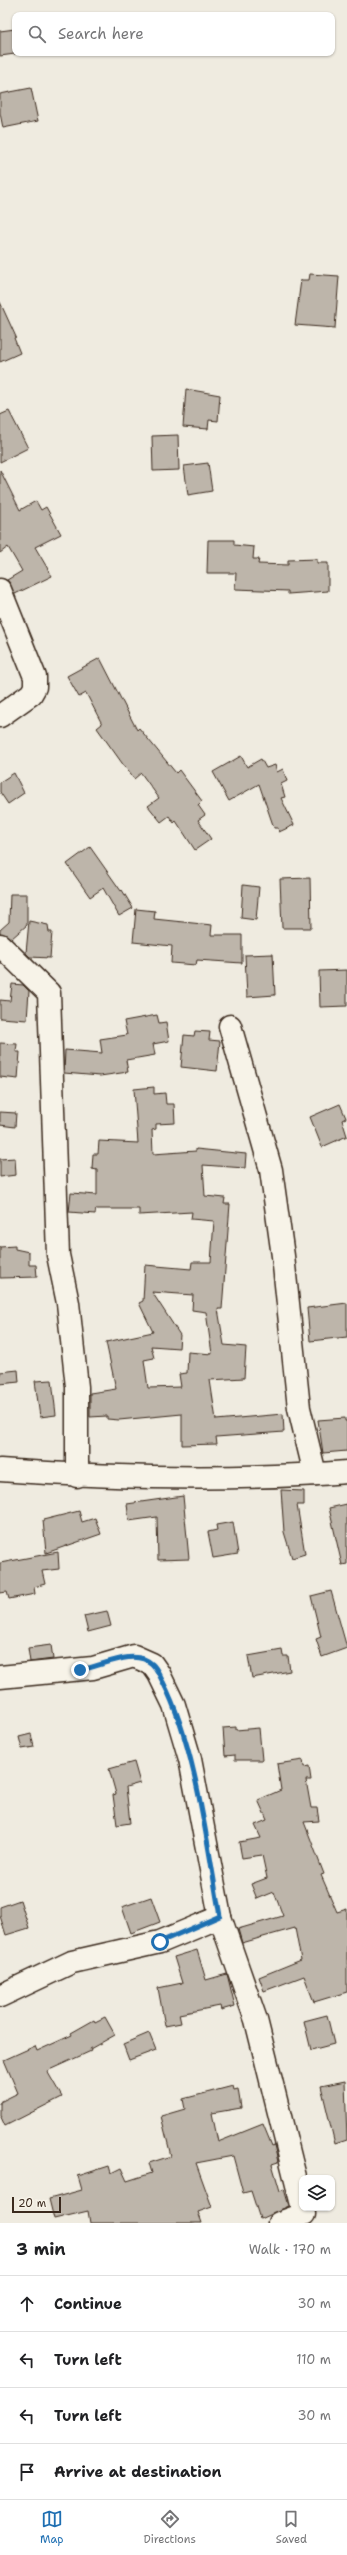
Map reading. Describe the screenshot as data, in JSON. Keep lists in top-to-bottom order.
{
  "scale_bar": "20 m",
  "page": {
    "search": "Search here",
    "scale": "20 m",
    "heading": ["3 min", "Walk · 170 m"],
    "list": [
      ["Continue", "30 m"],
      ["Turn left", "110 m"],
      ["Turn left", "30 m"],
      "Arrive at destination"
    ],
    "nav": ["Map", "Directions", "Saved"]
  }
}
